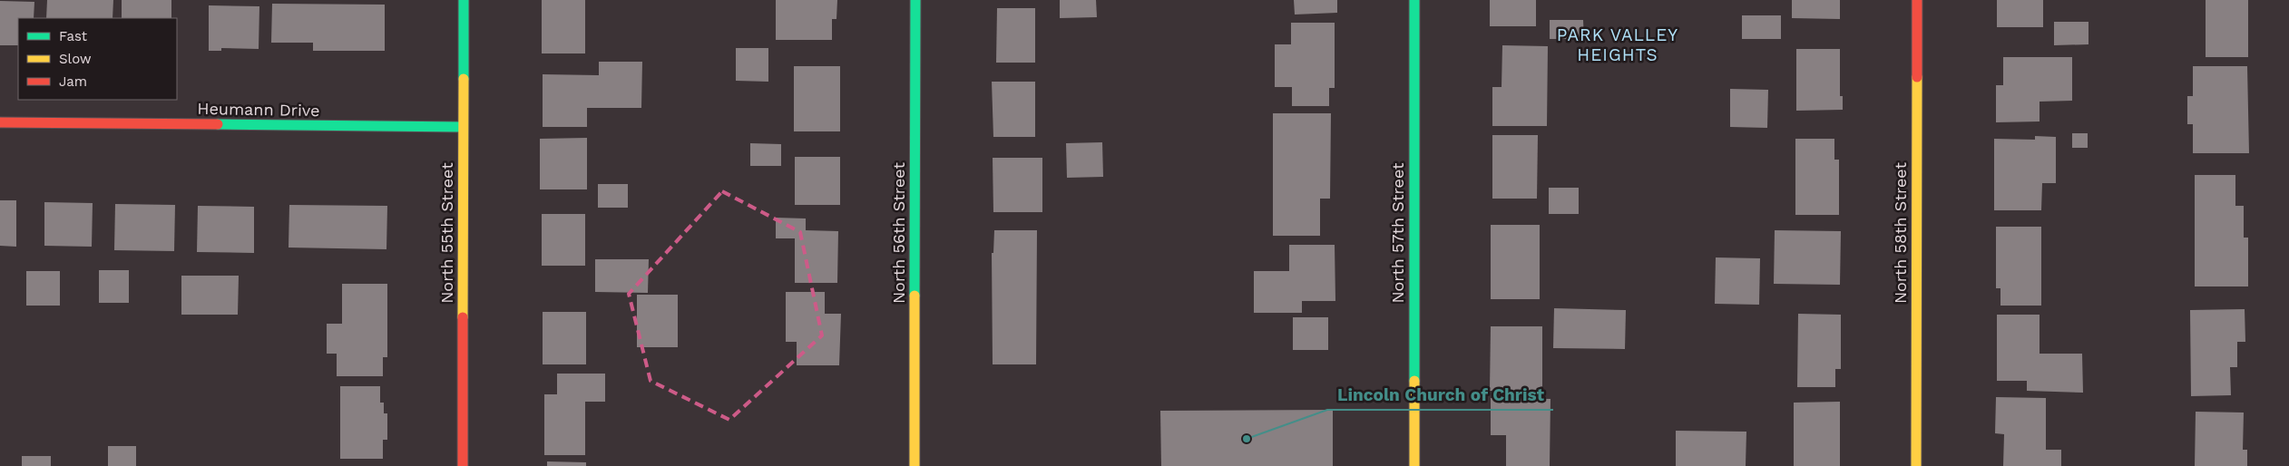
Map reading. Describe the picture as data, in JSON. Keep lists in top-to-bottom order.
{
  "streets": {
    "street": [
      "Heumann Drive",
      "North 55th Street",
      "North 56th Street",
      "North 57th Street",
      "North 58th Street"
    ]
  },
  "crossings": [
    ["Heumann Drive", "North 55th Street"]
  ],
  "districts": ["PARK VALLEY HEIGHTS"],
  "places": ["Lincoln Church of Christ"],
  "legend": ["Fast", "Slow", "Jam"]
}
